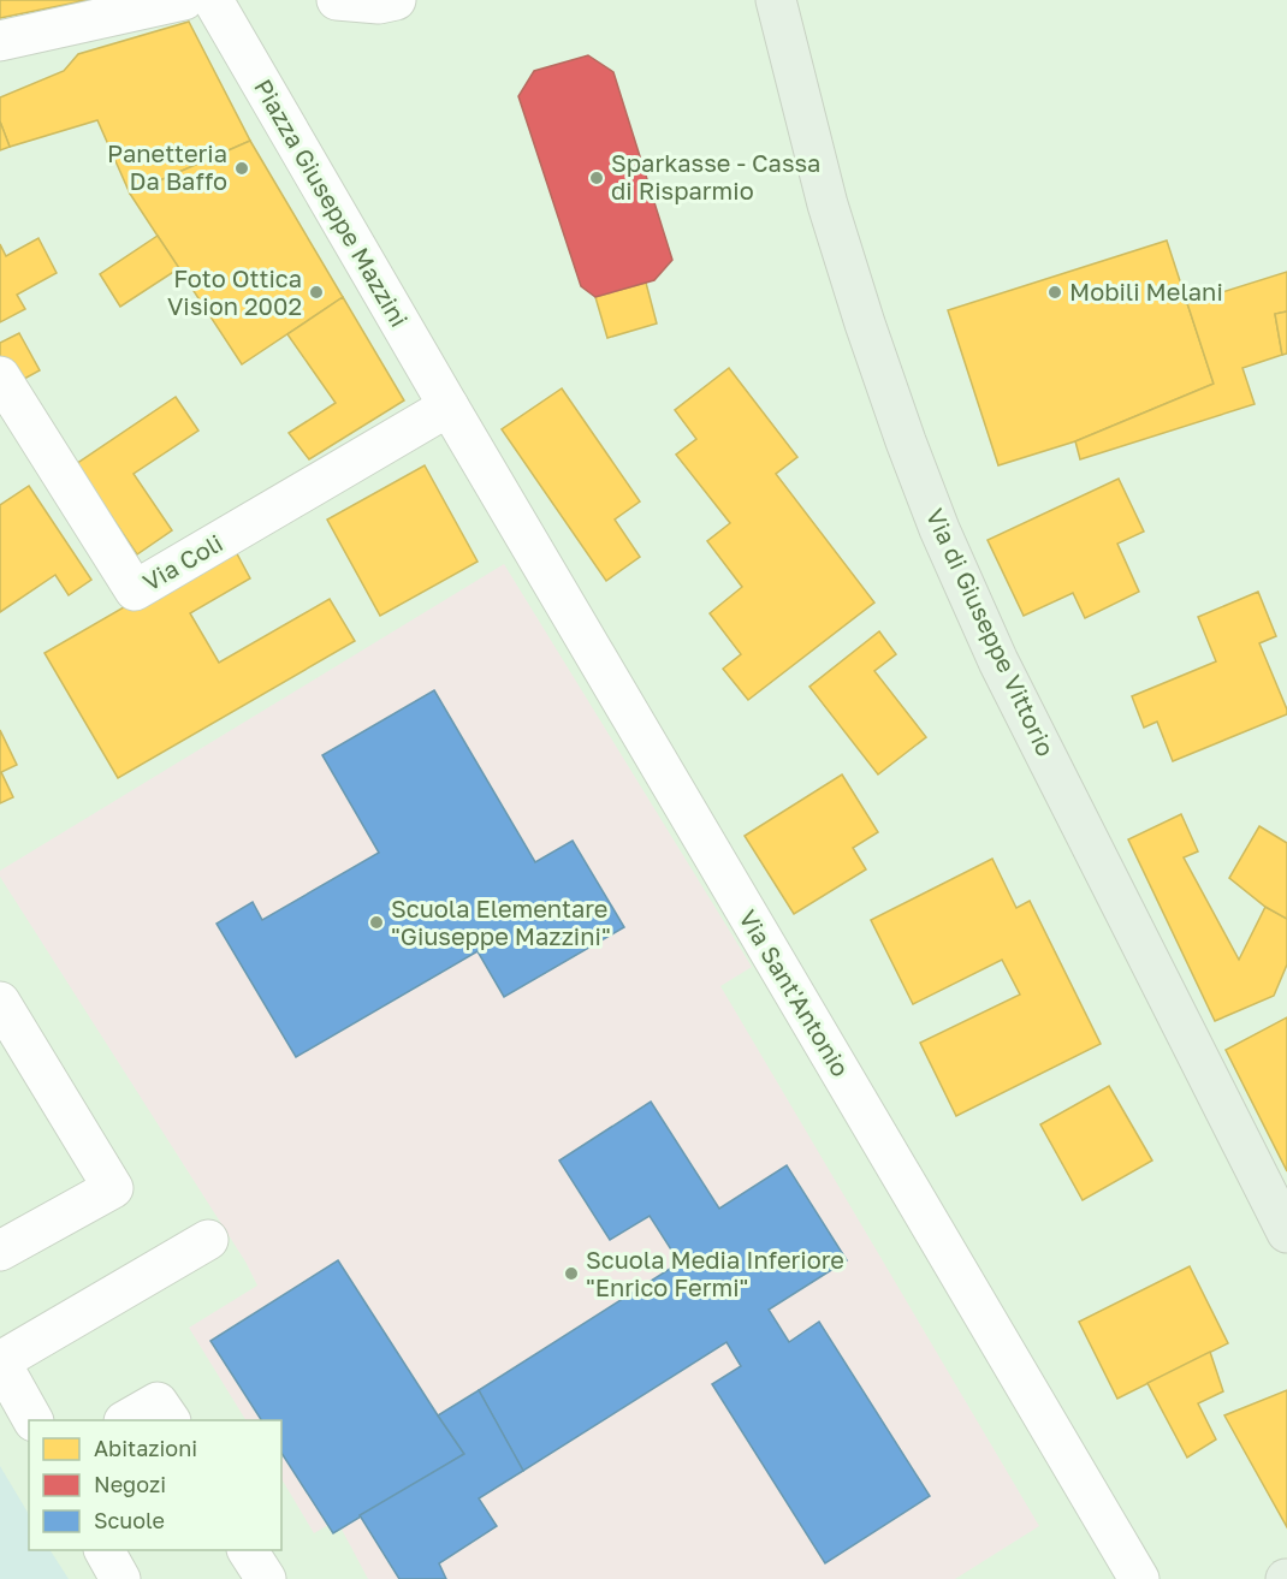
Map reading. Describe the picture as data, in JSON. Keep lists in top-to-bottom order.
{
  "streets": {
    "main road": ["Via di Giuseppe Vittorio"],
    "street": ["Piazza Giuseppe Mazzini", "Via Coli", "Via Sant'Antonio"]
  },
  "crossings": [
    ["Piazza Giuseppe Mazzini", "Via Coli"],
    ["Piazza Giuseppe Mazzini", "Via Sant'Antonio"],
    ["Via Coli", "Via Sant'Antonio"]
  ],
  "places": [
    "Panetteria Da Baffo",
    "Sparkasse - Cassa di Risparmio",
    "Foto Ottica Vision 2002",
    "Mobili Melani",
    "Scuola Elementare \"Giuseppe Mazzini\"",
    "Scuola Media Inferiore \"Enrico Fermi\""
  ],
  "legend": ["Abitazioni", "Negozi", "Scuole"]
}
